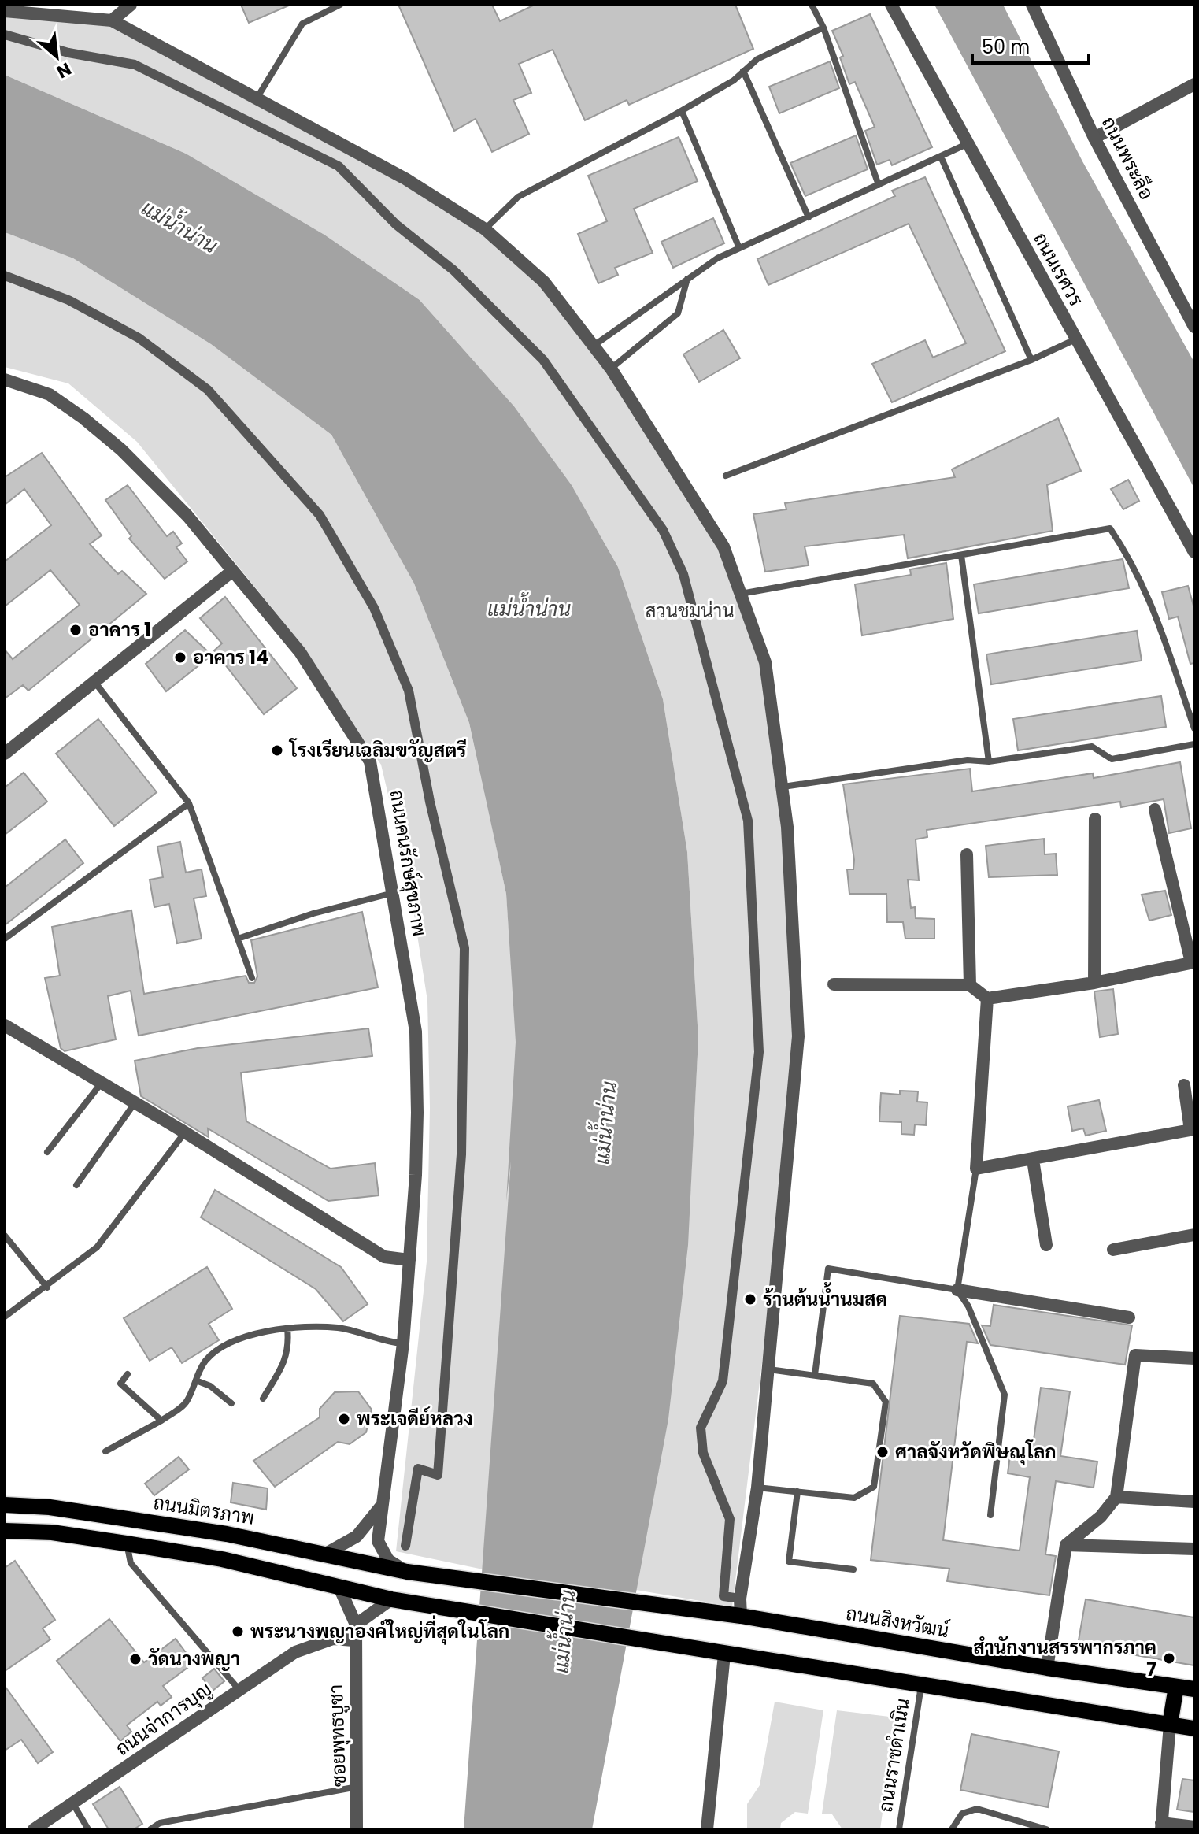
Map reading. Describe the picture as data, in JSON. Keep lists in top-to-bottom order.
{
  "streets": {
    "main road": ["ถนนมิตรภาพ", "ถนนสิงหวัฒน์"],
    "street": [
      "ถนนพระลือ",
      "ถนนเรศวร",
      "ถนนคนรักษ์สุขภาพ",
      "ถนนจ่าการบุญ",
      "ซอยพุทธบูชา"
    ],
    "lane": ["ถนนราชดำเนิน"]
  },
  "crossings": [
    ["ถนนคนรักษ์สุขภาพ", "ถนนมิตรภาพ"],
    ["ถนนมิตรภาพ", "ถนนสิงหวัฒน์"],
    ["ถนนจ่าการบุญ", "ซอยพุทธบูชา"]
  ],
  "water": ["แม่น้ำน่าน"],
  "parks": ["สวนชมน่าน"],
  "places": [
    "อาคาร 1",
    "อาคาร 14",
    "โรงเรียนเฉลิมขวัญสตรี",
    "ร้านต้นน้ำนมสด",
    "พระเจดีย์หลวง",
    "ศาลจังหวัดพิษณุโลก",
    "พระนางพญาองค์ใหญ่ที่สุดในโลก",
    "สำนักงานสรรพากรภาค 7",
    "วัดนางพญา"
  ],
  "scale_bar": "50 m",
  "north": "bottom right"
}
